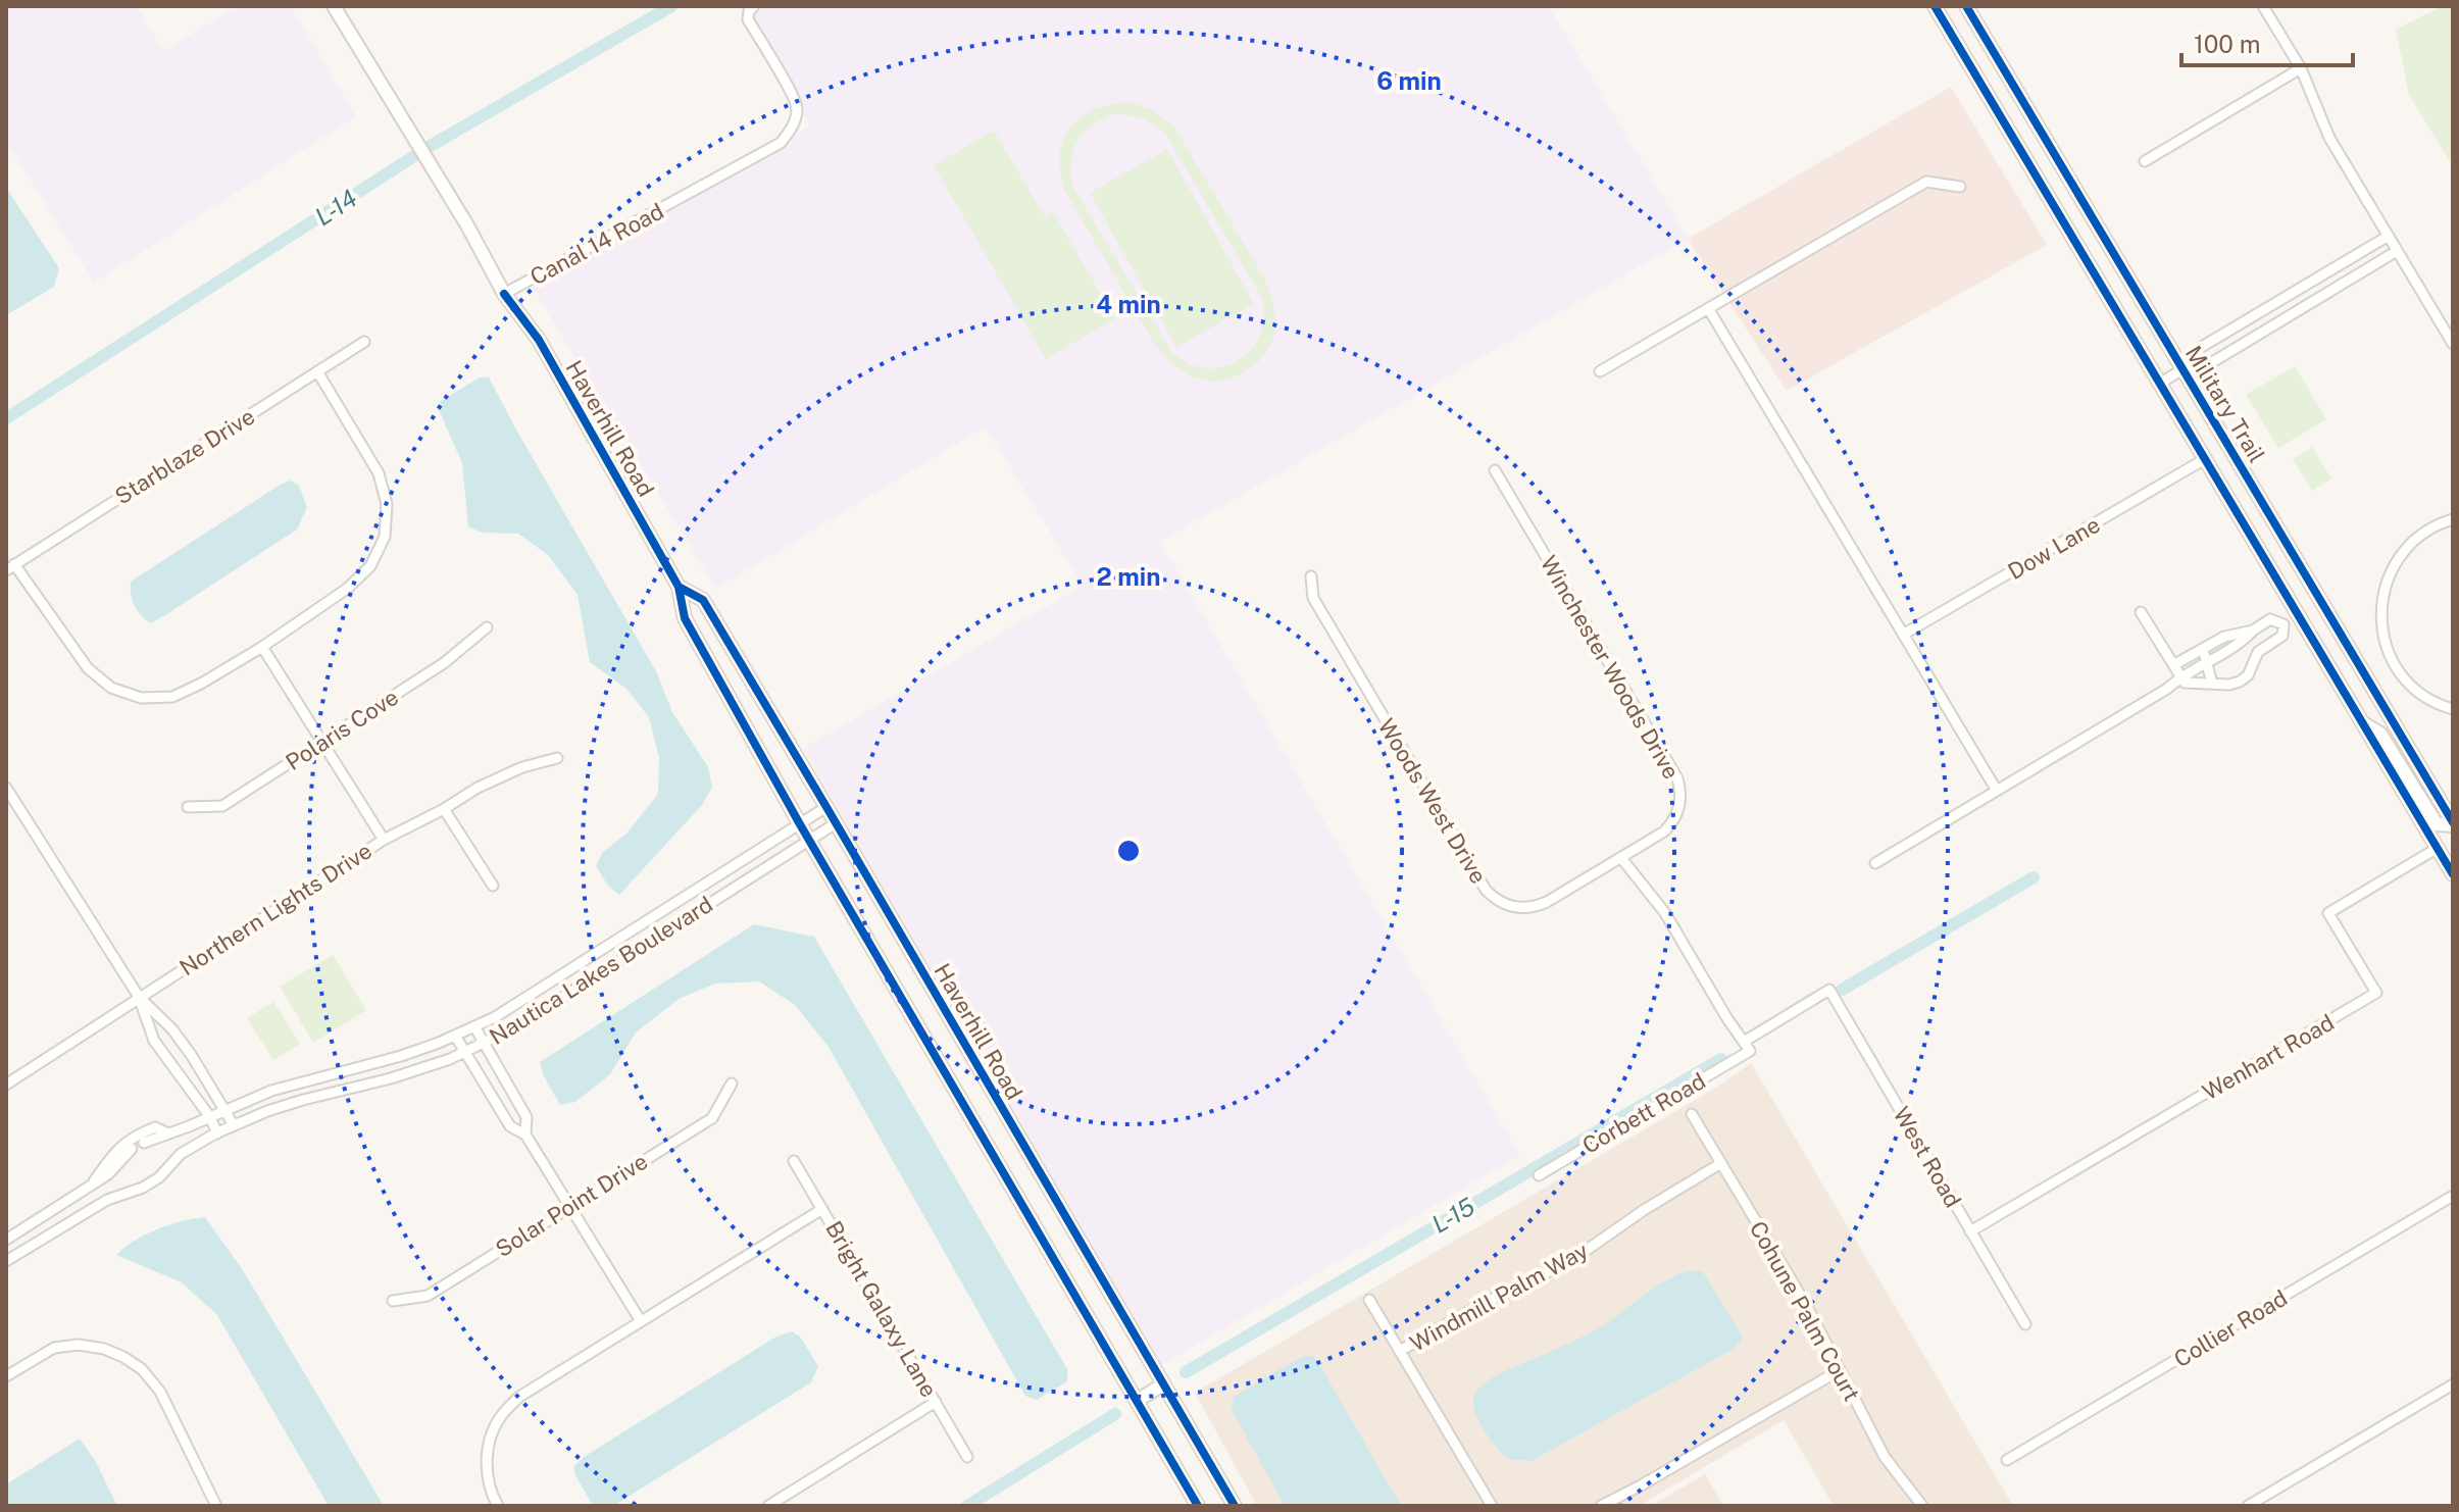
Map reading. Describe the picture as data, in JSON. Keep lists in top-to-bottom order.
{
  "streets": {
    "street": [
      "Canal 14 Road",
      "Military Trail",
      "Haverhill Road",
      "Starblaze Drive",
      "Dow Lane",
      "Winchester Woods Drive",
      "Polaris Cove",
      "Woods West Drive",
      "Northern Lights Drive",
      "Nautica Lakes Boulevard",
      "Wenhart Road",
      "Corbett Road",
      "West Road",
      "Solar Point Drive",
      "Windmill Palm Way",
      "Bright Galaxy Lane",
      "Cohune Palm Court",
      "Collier Road"
    ]
  },
  "crossings": [
    ["Canal 14 Road", "Haverhill Road"],
    ["Military Trail", "Dow Lane"],
    ["Military Trail", "Wenhart Road"],
    ["Haverhill Road", "Nautica Lakes Boulevard"],
    ["Winchester Woods Drive", "Woods West Drive"],
    ["Wenhart Road", "West Road"],
    ["Corbett Road", "West Road"],
    ["Windmill Palm Way", "Cohune Palm Court"]
  ],
  "water": ["L-14", "L-15"],
  "scale_bar": "100 m",
  "rings": ["6 min", "4 min", "2 min"]
}
